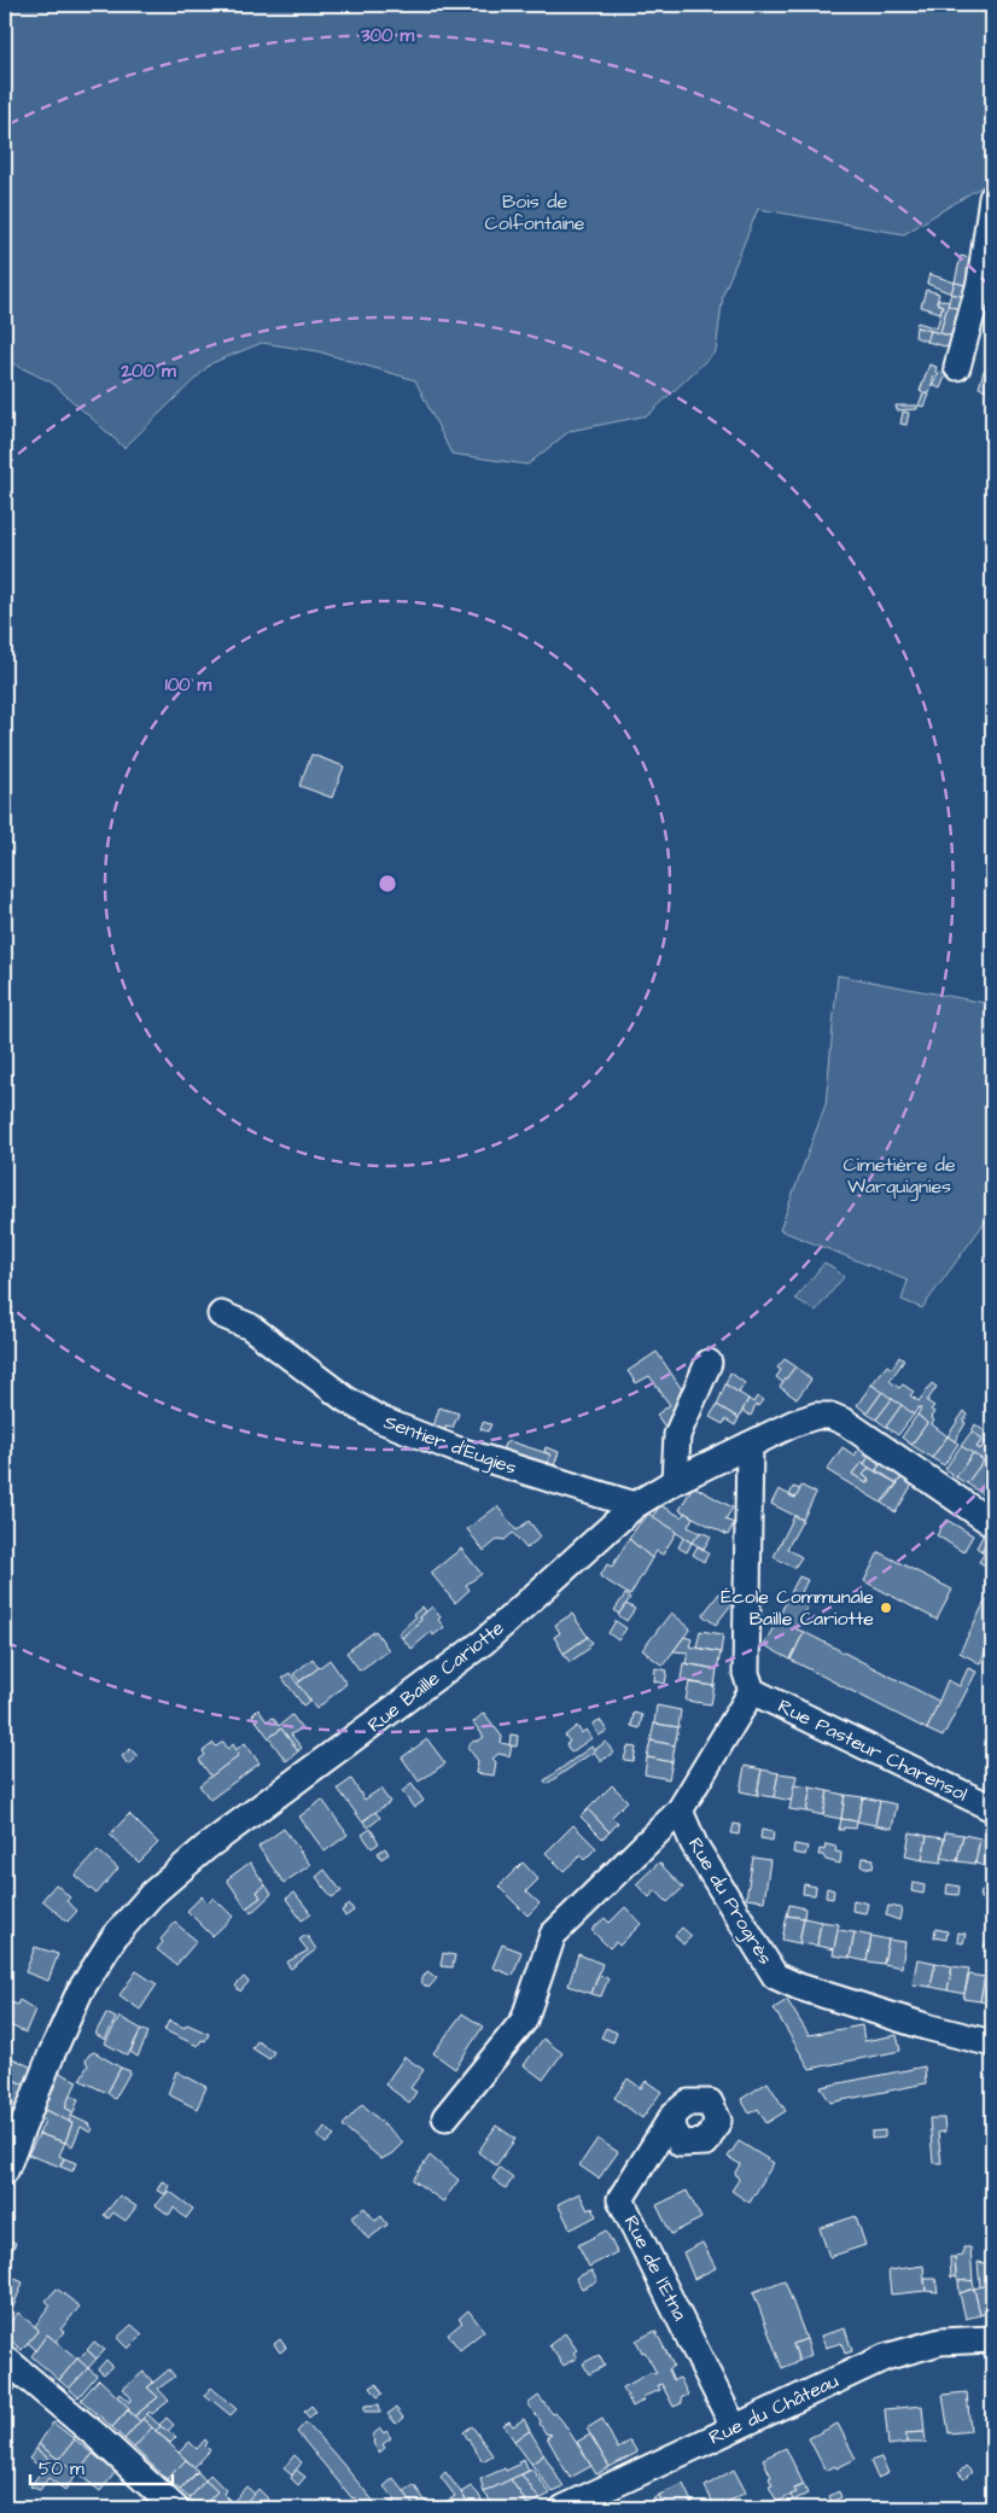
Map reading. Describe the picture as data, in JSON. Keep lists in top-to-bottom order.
{
  "streets": {
    "street": [
      "Sentier d'Eugies",
      "Rue Baille Cariotte",
      "Rue Pasteur Charensol",
      "Rue du Progrès",
      "Rue de l'Etna",
      "Rue du Château"
    ]
  },
  "crossings": [
    ["Sentier d'Eugies", "Rue Baille Cariotte"],
    ["Rue de l'Etna", "Rue du Château"]
  ],
  "parks": ["Bois de Colfontaine", "Cimetière de Warquignies"],
  "places": ["École Communale Baille Cariotte"],
  "scale_bar": "50 m",
  "rings": ["300 m", "200 m", "100 m"]
}
